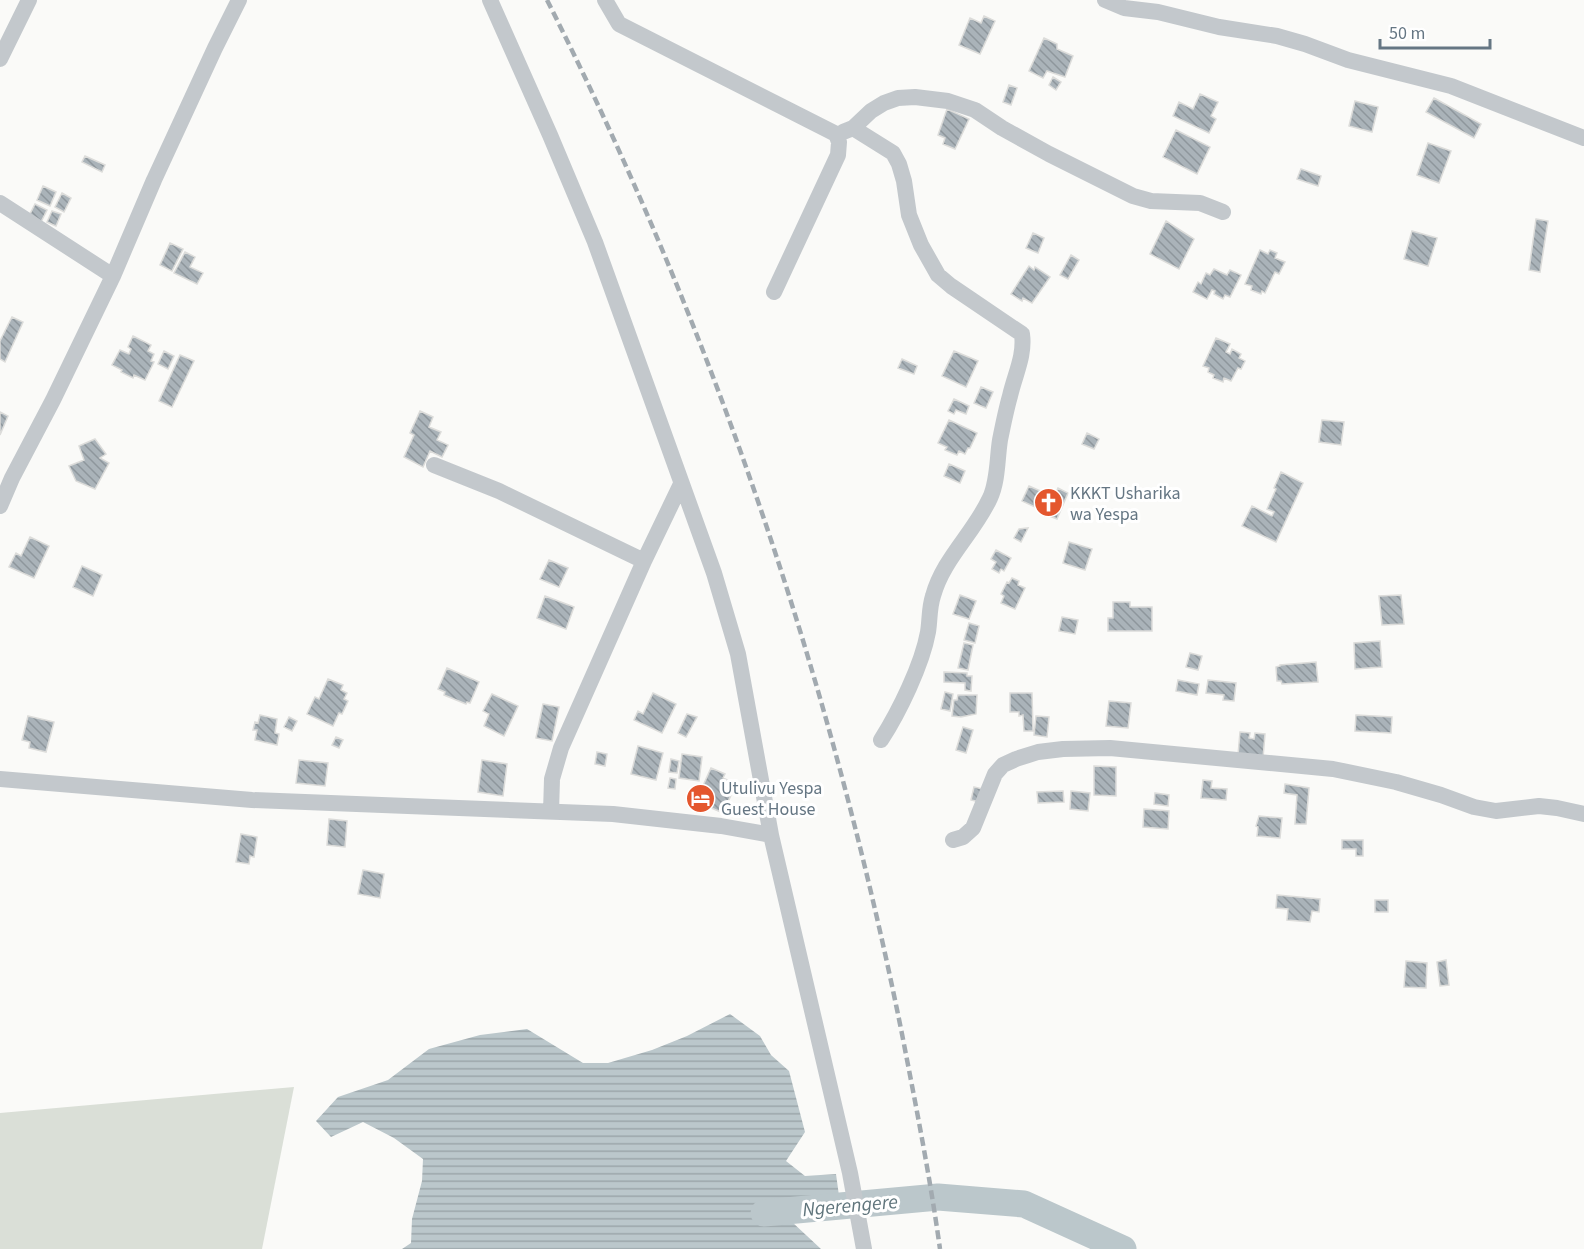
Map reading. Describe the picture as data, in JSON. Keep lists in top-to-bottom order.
{
  "water": ["Ngerengere"],
  "places": {
    "church": ["KKKT Usharika wa Yespa"],
    "hotel": ["Utulivu Yespa Guest House"]
  },
  "scale_bar": "50 m"
}
